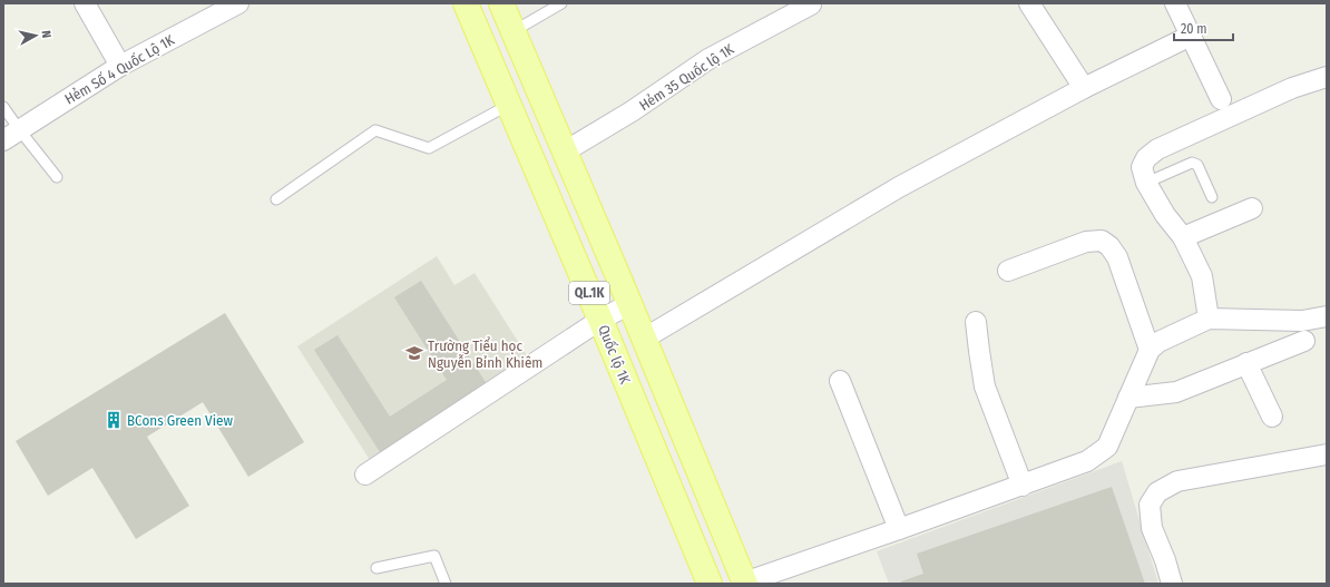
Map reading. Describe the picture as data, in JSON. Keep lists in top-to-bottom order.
{
  "streets": {
    "main road": ["QL.1K", "Quốc lộ 1K"],
    "street": ["Hẻm Số 4 Quốc Lộ 1K", "Hẻm 35 Quốc lộ 1K"]
  },
  "crossings": [
    ["Hẻm 35 Quốc lộ 1K", "QL.1K"]
  ],
  "places": {
    "school or university": ["Trường Tiểu học Nguyễn Bỉnh Khiêm"],
    "building": ["BCons Green View"]
  },
  "scale_bar": "20 m",
  "north": "right"
}
